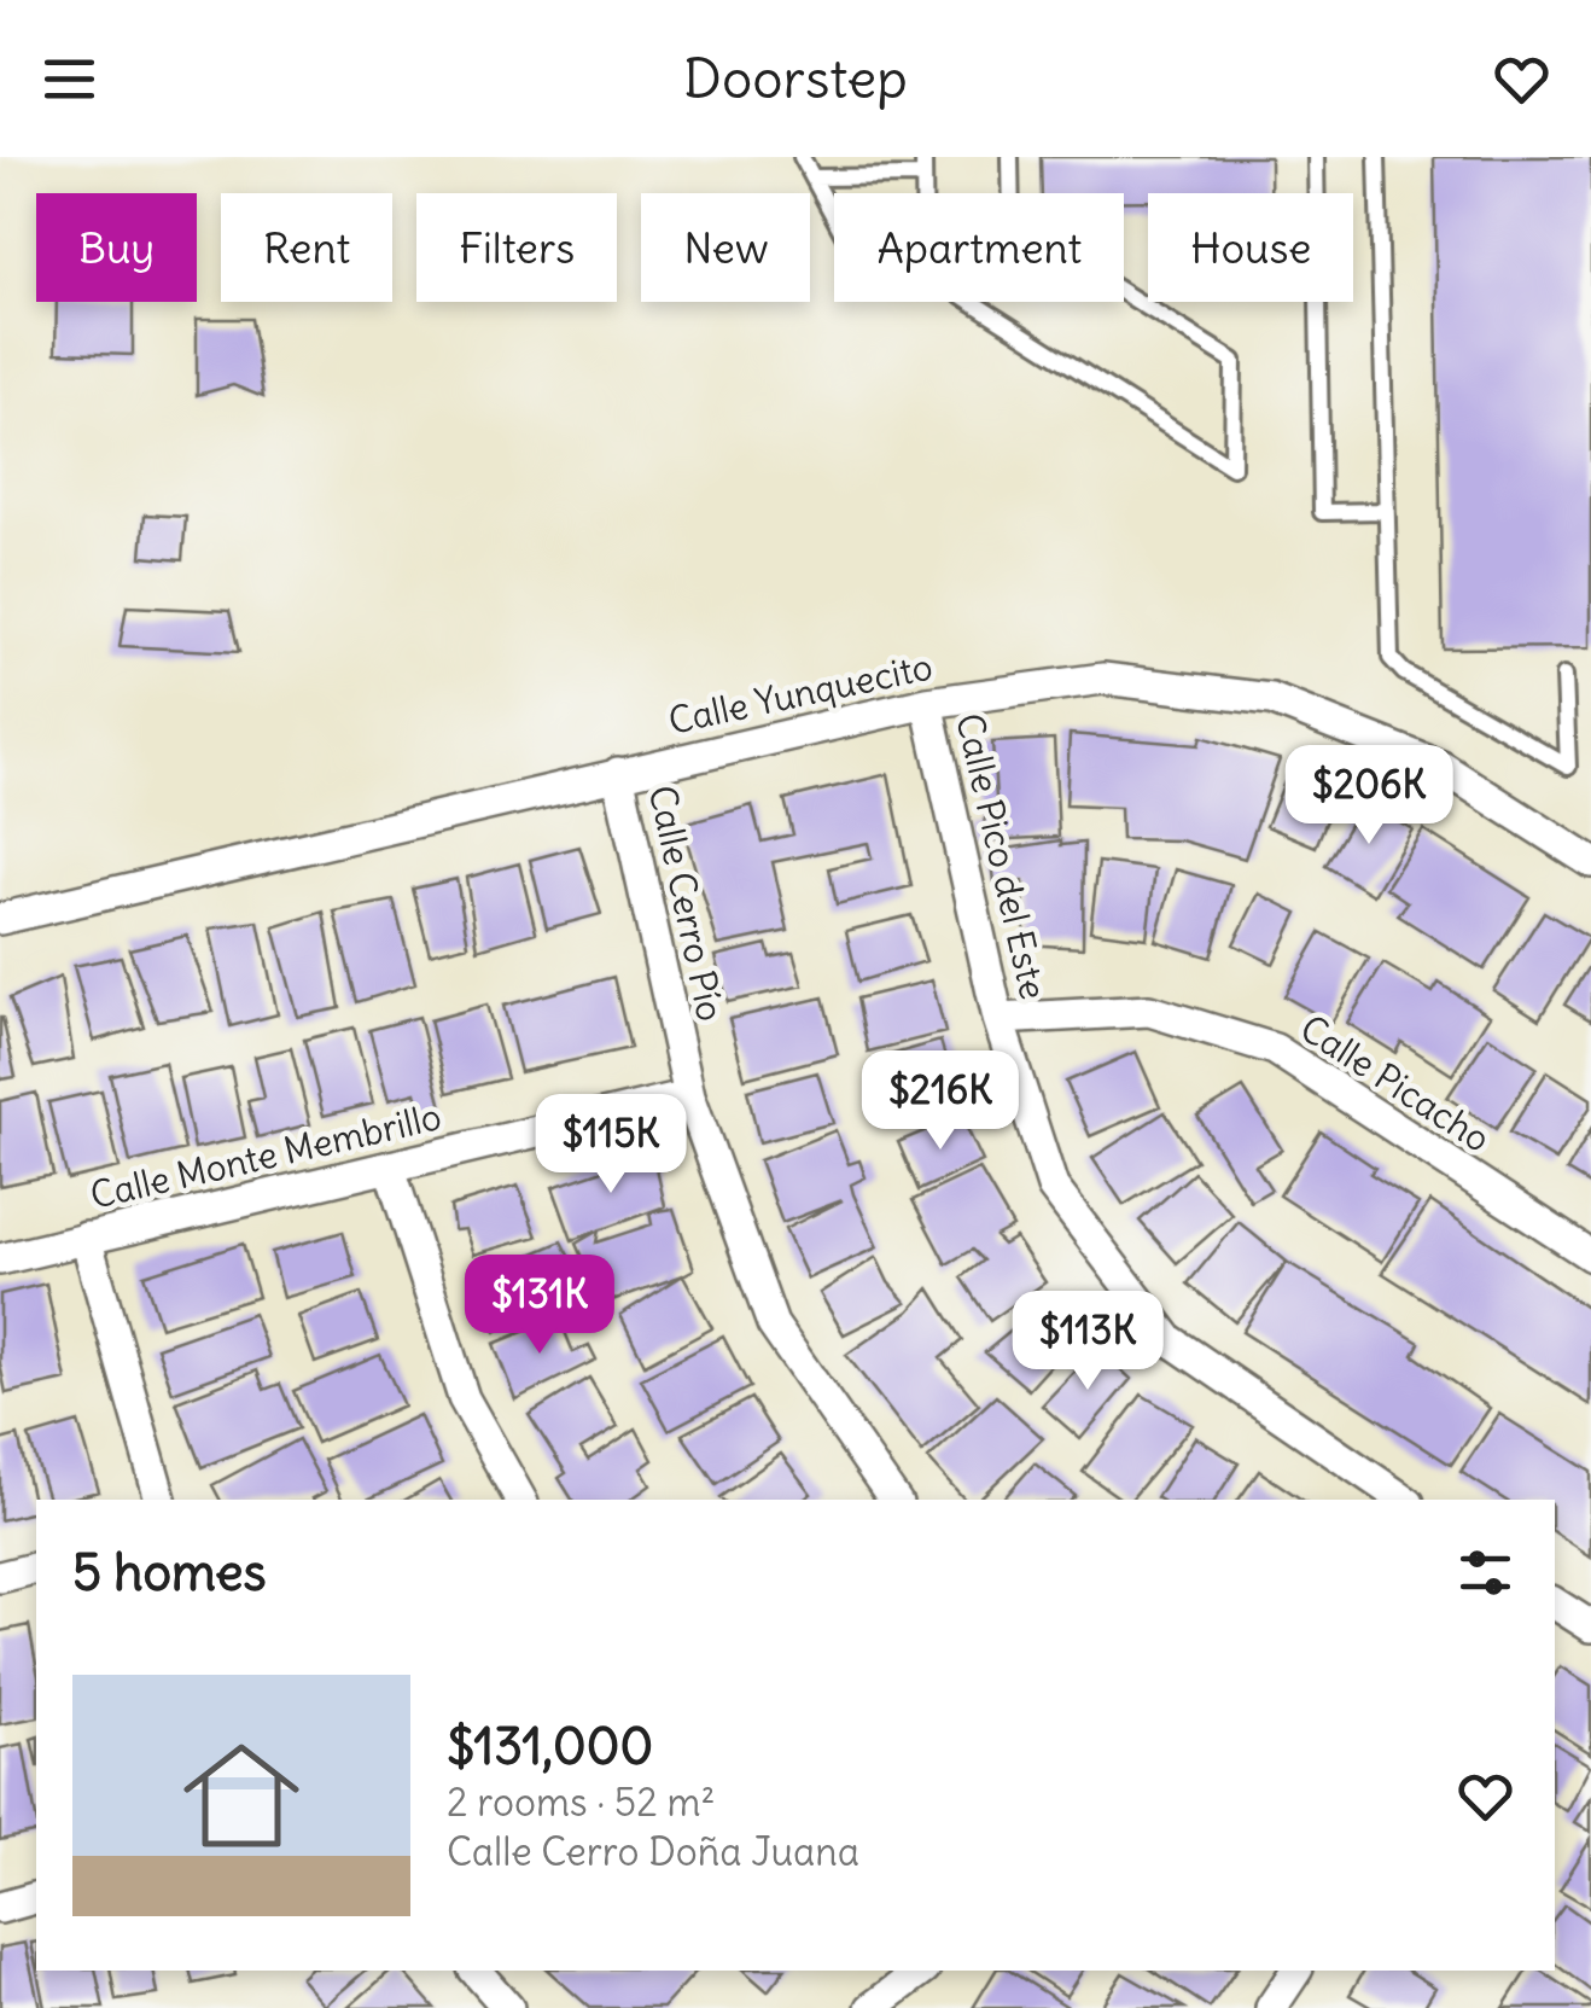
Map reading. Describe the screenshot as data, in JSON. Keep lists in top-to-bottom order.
{
  "streets": {
    "street": [
      "Calle Yunquecito",
      "Calle Pico del Este",
      "Calle Cerro Pío",
      "Calle Picacho",
      "Calle Monte Membrillo"
    ]
  },
  "crossings": [
    ["Calle Yunquecito", "Calle Pico del Este"],
    ["Calle Yunquecito", "Calle Cerro Pío"],
    ["Calle Pico del Este", "Calle Picacho"],
    ["Calle Cerro Pío", "Calle Monte Membrillo"]
  ],
  "page": {
    "header": "Doorstep",
    "chip": [
      "Buy",
      "Rent",
      "Filters",
      "New",
      "Apartment",
      "House"
    ],
    "price": [
      "$206K",
      "$216K",
      "$115K",
      "$131K",
      "$113K"
    ],
    "heading": "5 homes",
    "list": [
      {
        "name": "$131,000",
        "note": "2 rooms · 52 m² · Calle Cerro Doña Juana"
      }
    ]
  }
}
